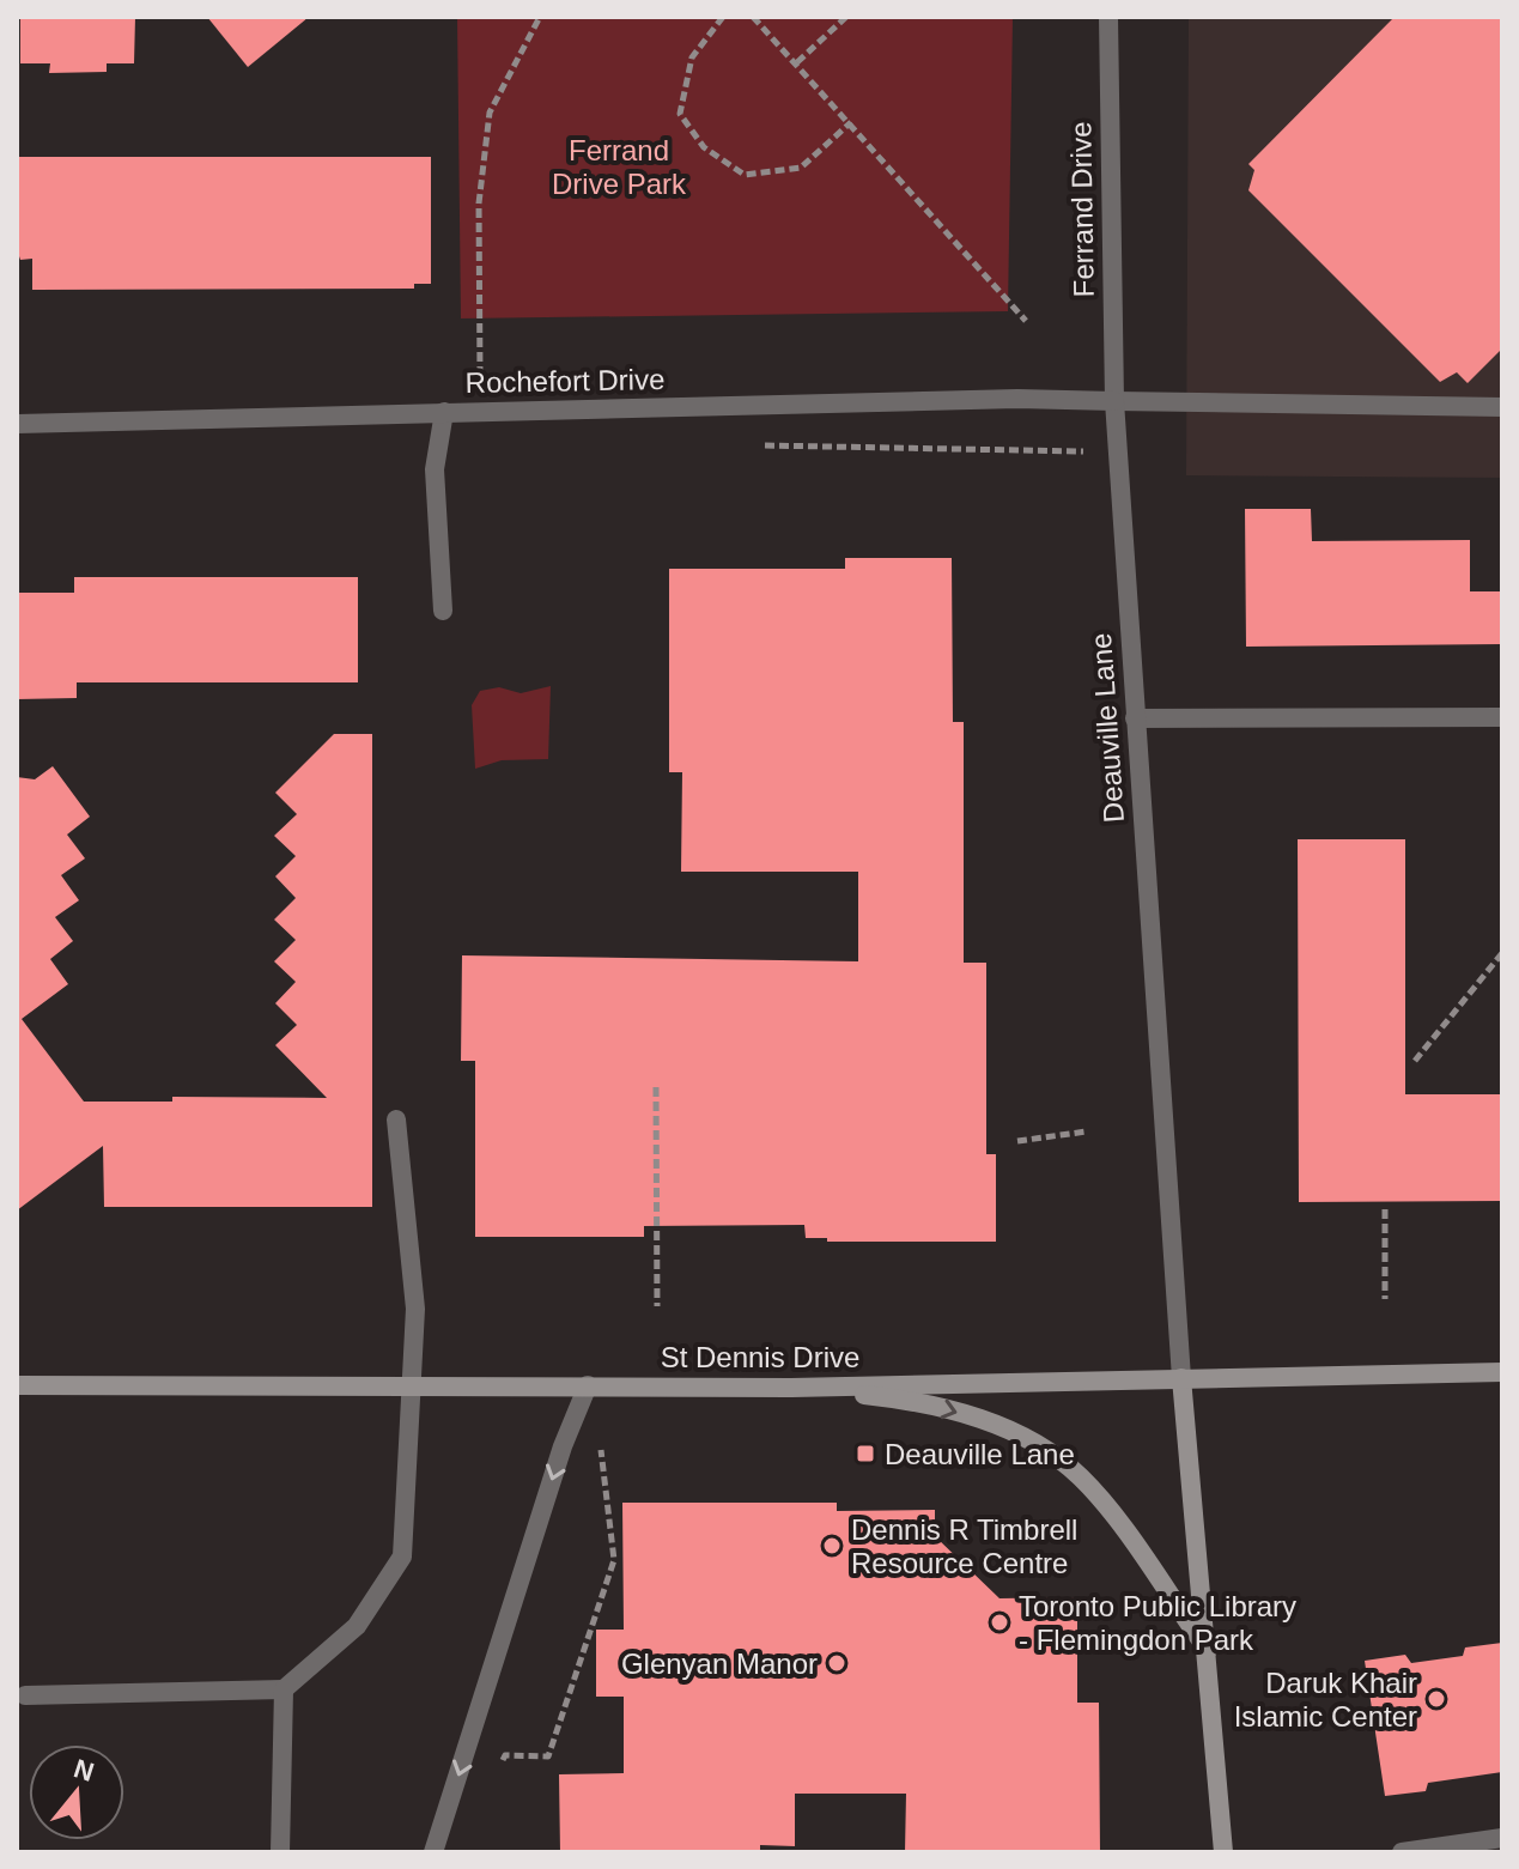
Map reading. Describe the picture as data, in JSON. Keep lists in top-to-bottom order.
{
  "streets": {
    "street": [
      "Ferrand Drive",
      "Rochefort Drive",
      "Deauville Lane",
      "St Dennis Drive"
    ]
  },
  "crossings": [
    ["Ferrand Drive", "Rochefort Drive"],
    ["Ferrand Drive", "Deauville Lane"],
    ["Rochefort Drive", "Deauville Lane"],
    ["Deauville Lane", "St Dennis Drive"]
  ],
  "parks": ["Ferrand Drive Park"],
  "places": {
    "transit": ["Deauville Lane"],
    "other": [
      "Dennis R Timbrell Resource Centre",
      "Toronto Public Library - Flemingdon Park",
      "Glenyan Manor",
      "Daruk Khair Islamic Center"
    ]
  },
  "north": "top"
}
